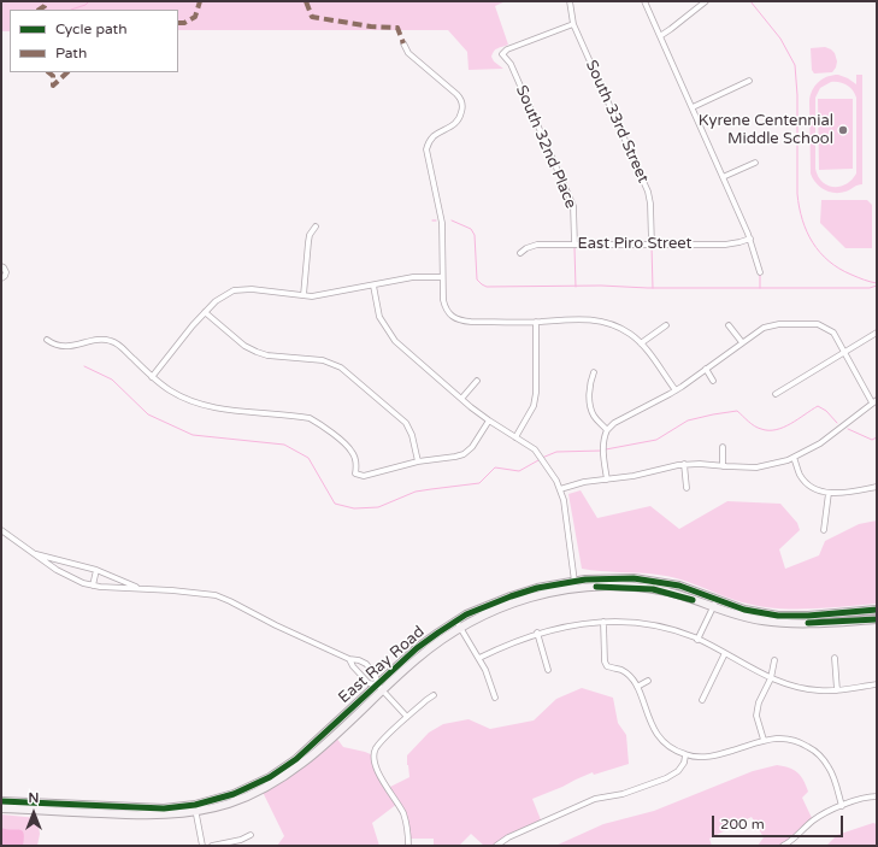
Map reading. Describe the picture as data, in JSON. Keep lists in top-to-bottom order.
{
  "streets": {
    "main road": ["East Ray Road"],
    "street": ["South 33rd Street", "South 32nd Place", "East Piro Street"]
  },
  "crossings": [
    ["South 33rd Street", "South 32nd Place"],
    ["South 33rd Street", "East Piro Street"],
    ["South 32nd Place", "East Piro Street"]
  ],
  "places": ["Kyrene Centennial Middle School"],
  "legend": ["Cycle path", "Path"],
  "scale_bar": "200 m",
  "north": "top"
}
